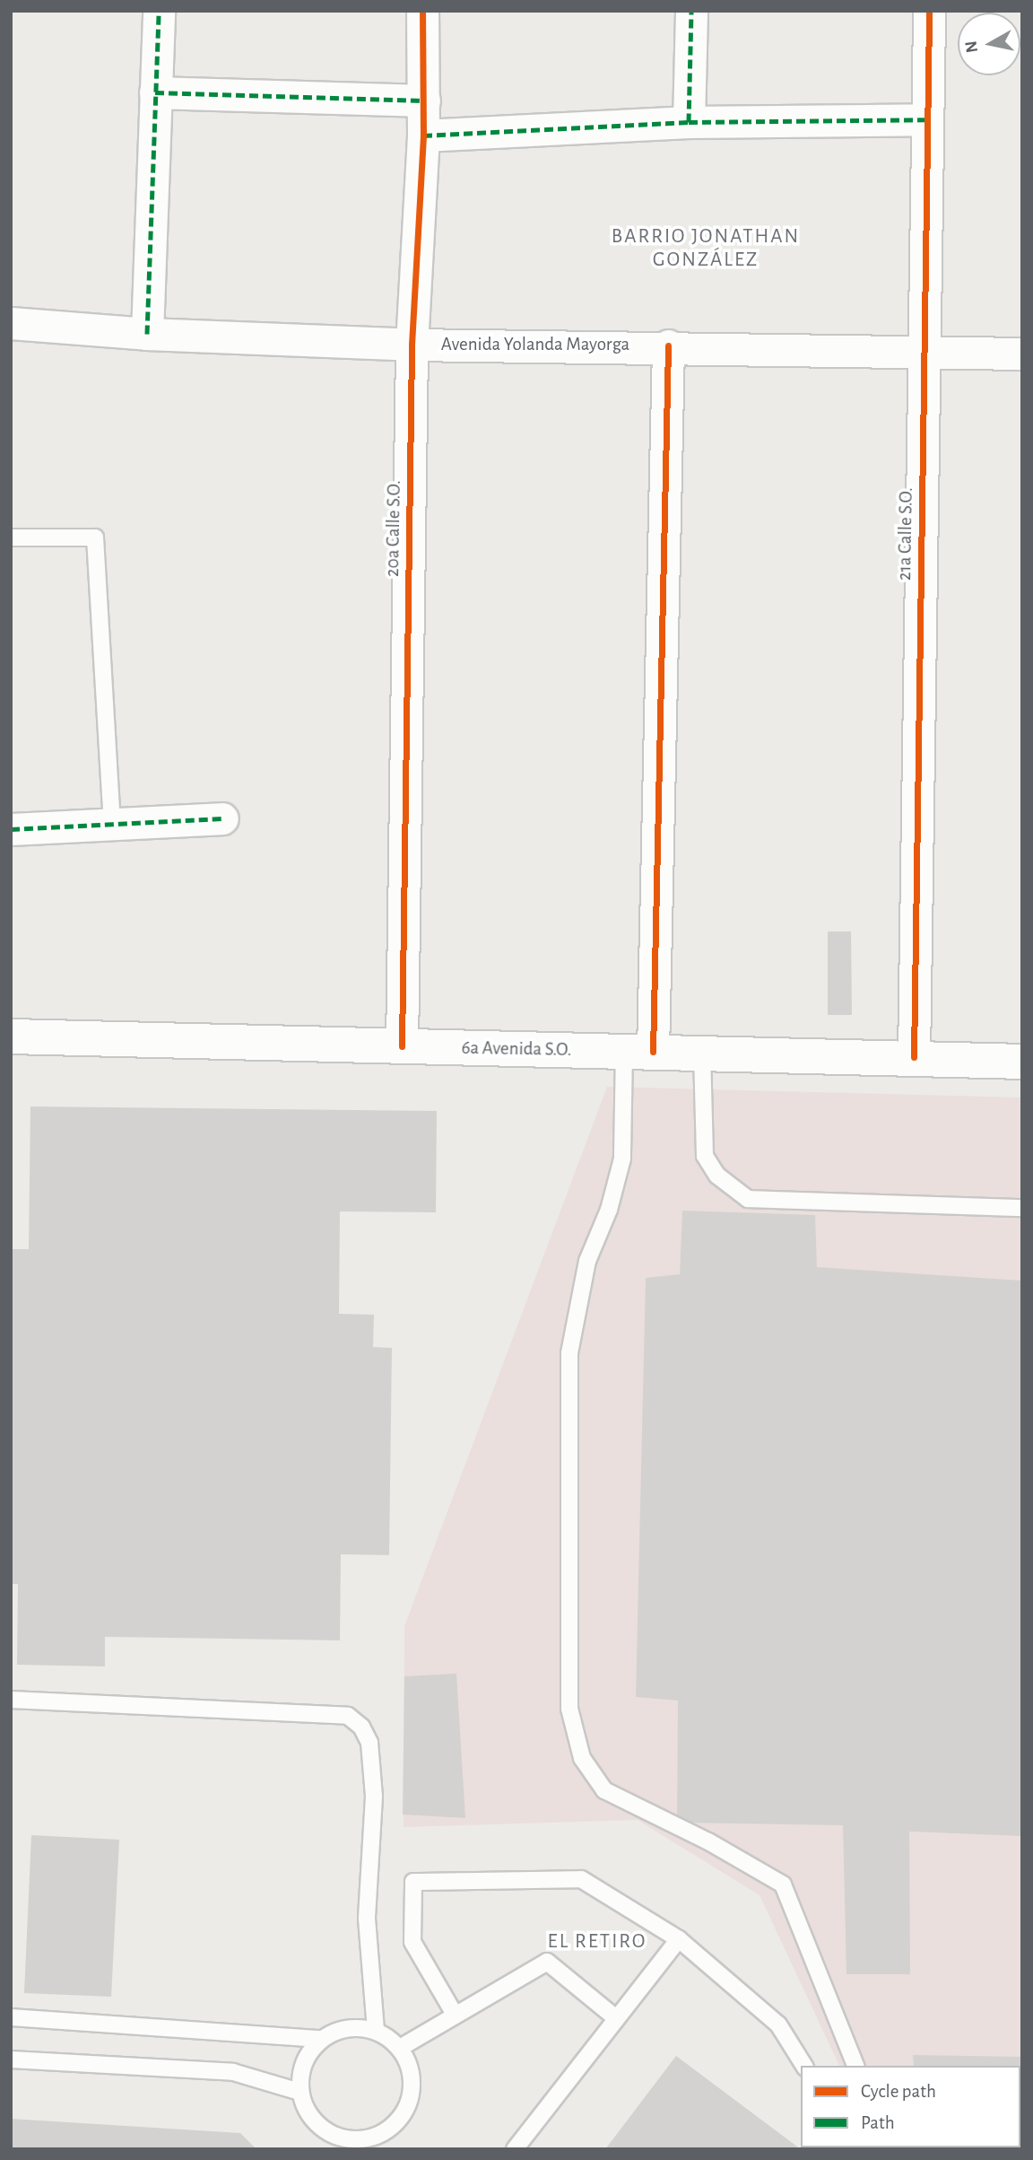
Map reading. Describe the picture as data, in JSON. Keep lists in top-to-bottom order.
{
  "streets": {
    "street": [
      "Avenida Yolanda Mayorga",
      "20a Calle S.O.",
      "21a Calle S.O.",
      "6a Avenida S.O."
    ]
  },
  "crossings": [
    ["Avenida Yolanda Mayorga", "20a Calle S.O."],
    ["Avenida Yolanda Mayorga", "21a Calle S.O."],
    ["20a Calle S.O.", "6a Avenida S.O."],
    ["21a Calle S.O.", "6a Avenida S.O."]
  ],
  "districts": ["BARRIO JONATHAN GONZÁLEZ", "EL RETIRO"],
  "legend": ["Cycle path", "Path"],
  "north": "left"
}
